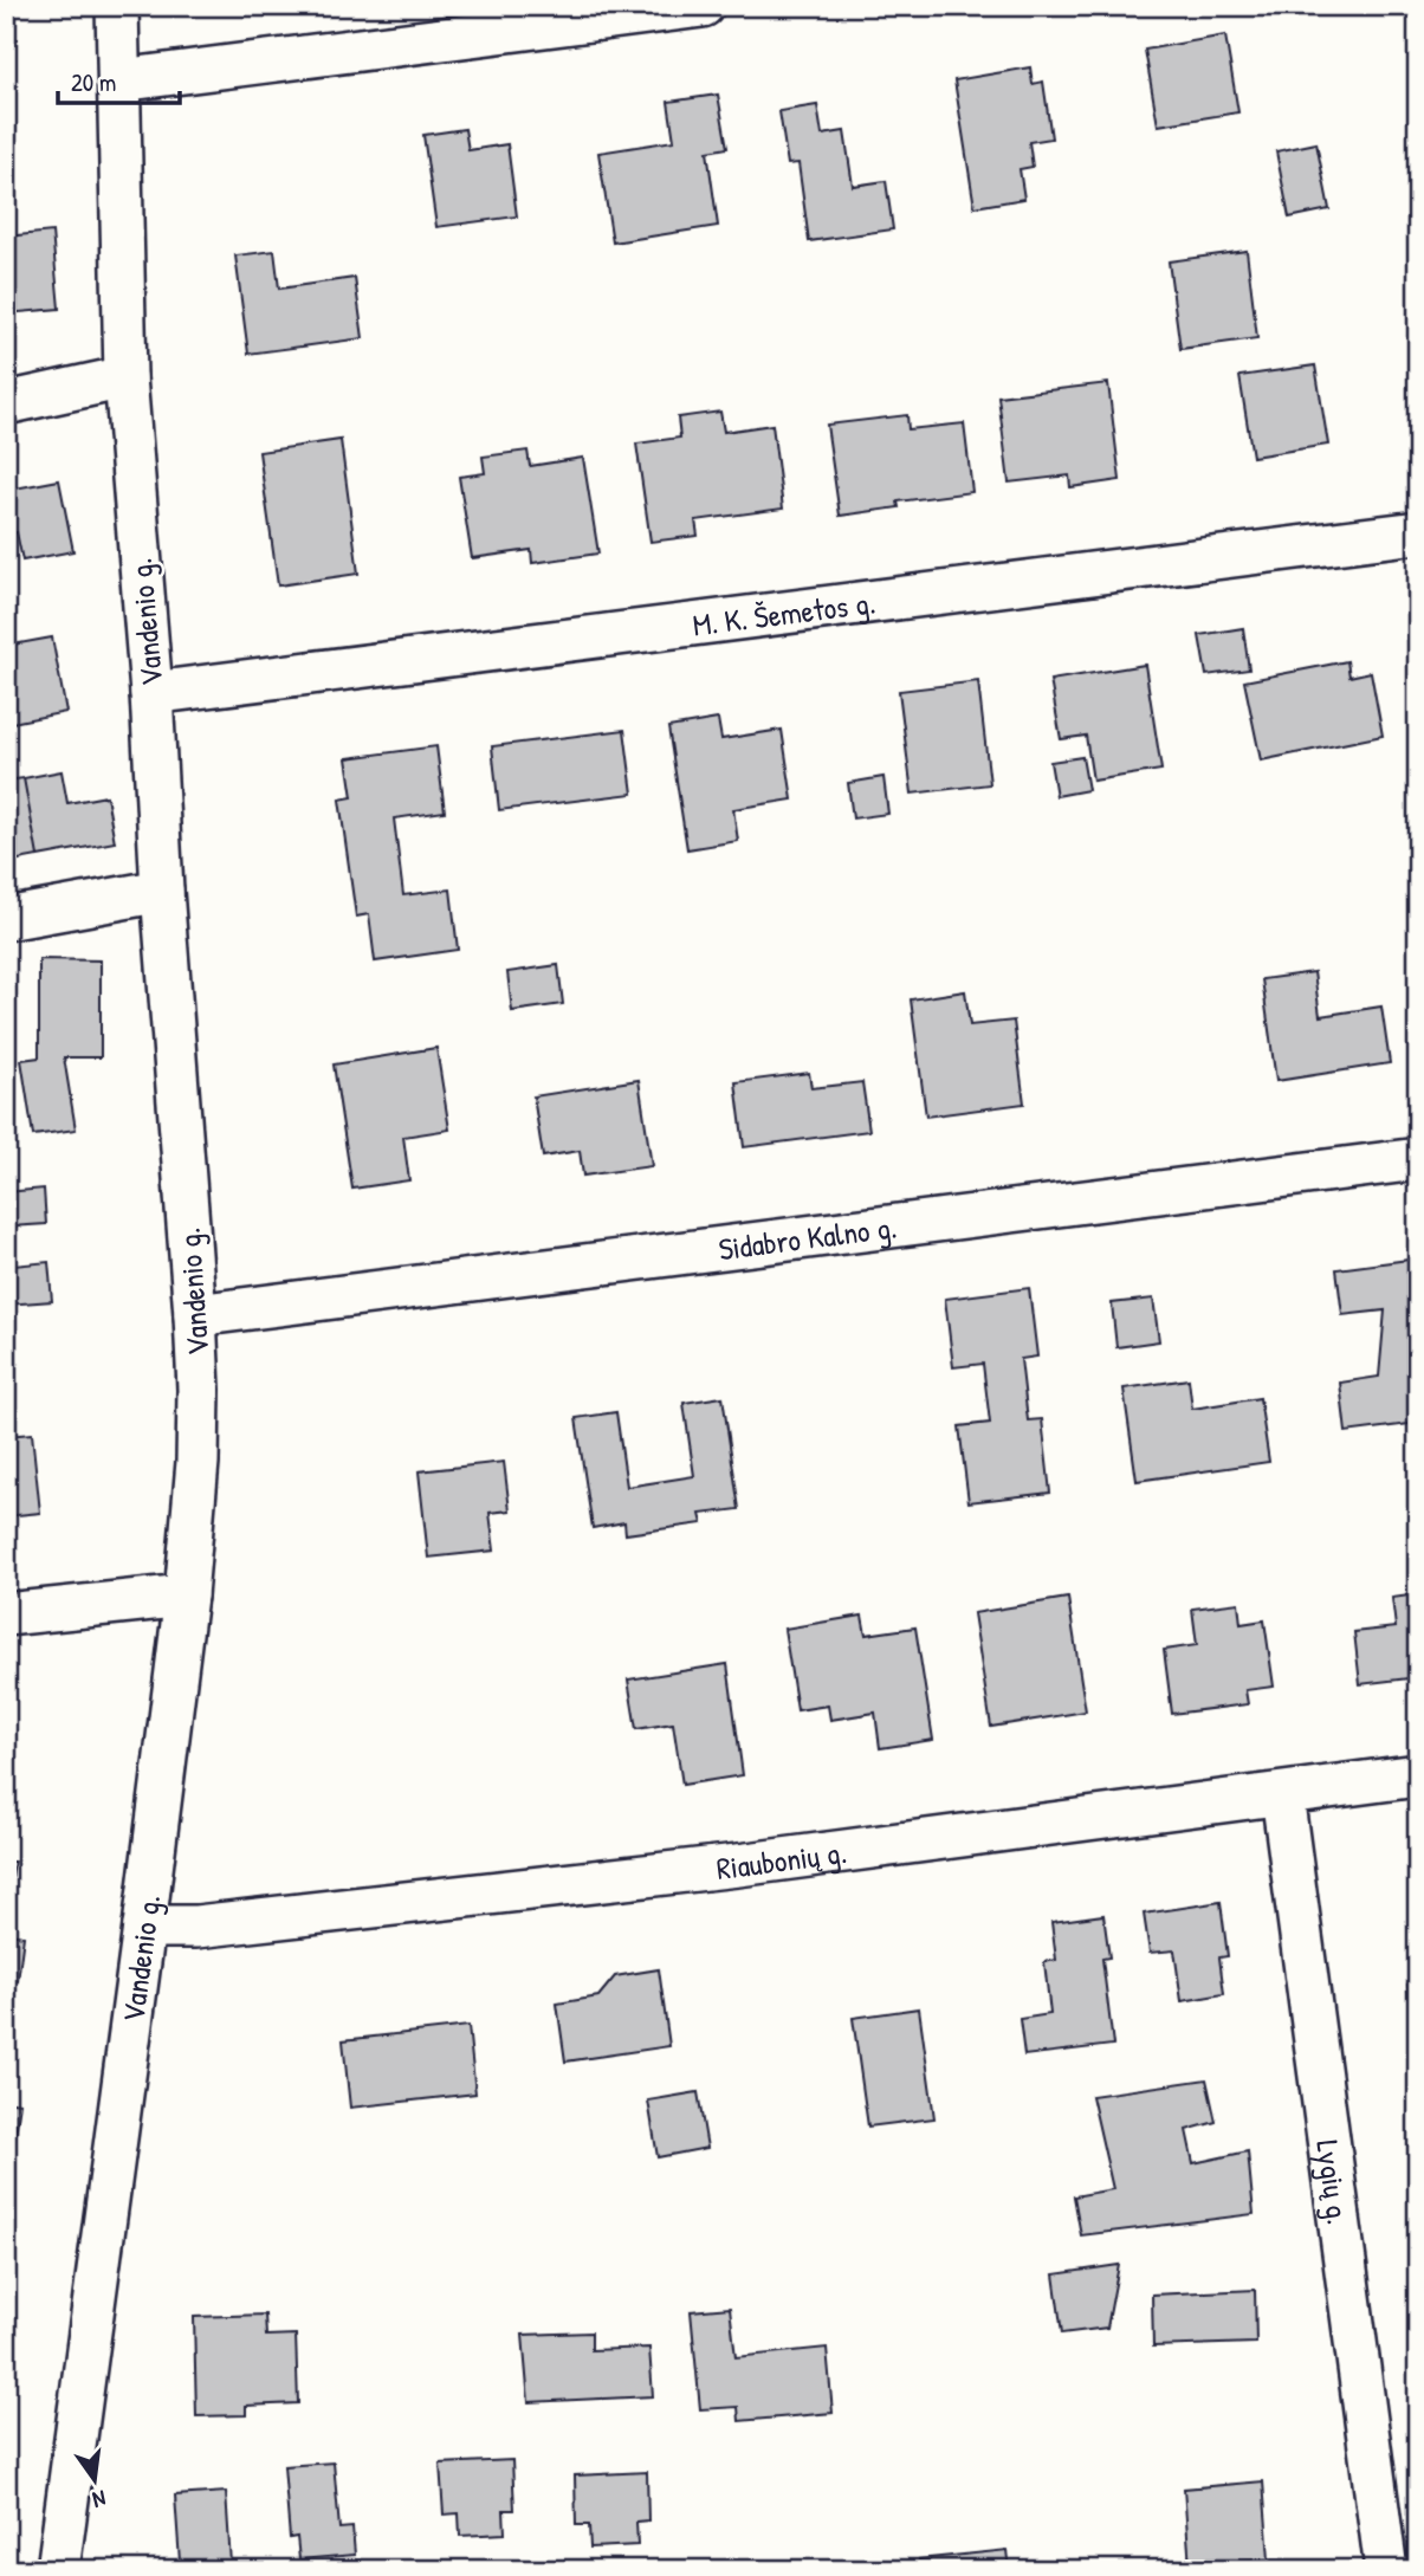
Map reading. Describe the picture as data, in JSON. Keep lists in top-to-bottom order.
{
  "streets": {
    "street": [
      "M. K. Šemetos g.",
      "Vandenio g.",
      "Sidabro Kalno g.",
      "Riaubonių g.",
      "Lygių g."
    ]
  },
  "crossings": [
    ["M. K. Šemetos g.", "Vandenio g."],
    ["Vandenio g.", "Sidabro Kalno g."],
    ["Vandenio g.", "Riaubonių g."],
    ["Riaubonių g.", "Lygių g."]
  ],
  "scale_bar": "20 m",
  "north": "bottom"
}
